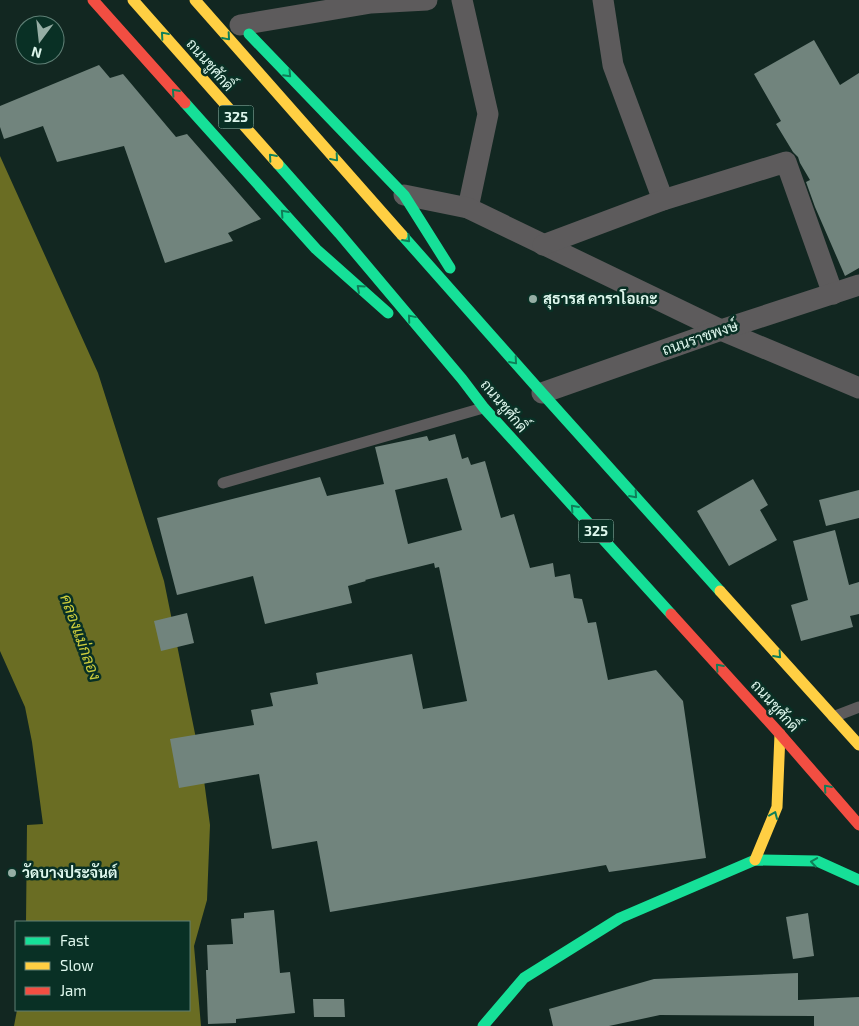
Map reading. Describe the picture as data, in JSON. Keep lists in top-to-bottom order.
{
  "streets": {
    "main road": ["ถนนชูศักดิ์", "325"],
    "street": ["ถนนราชพงษ์"]
  },
  "water": ["คลองแม่กลอง"],
  "places": ["สุธารส คาราโอเกะ", "วัดบางประจันต์"],
  "legend": ["Fast", "Slow", "Jam"],
  "north": "bottom"
}
